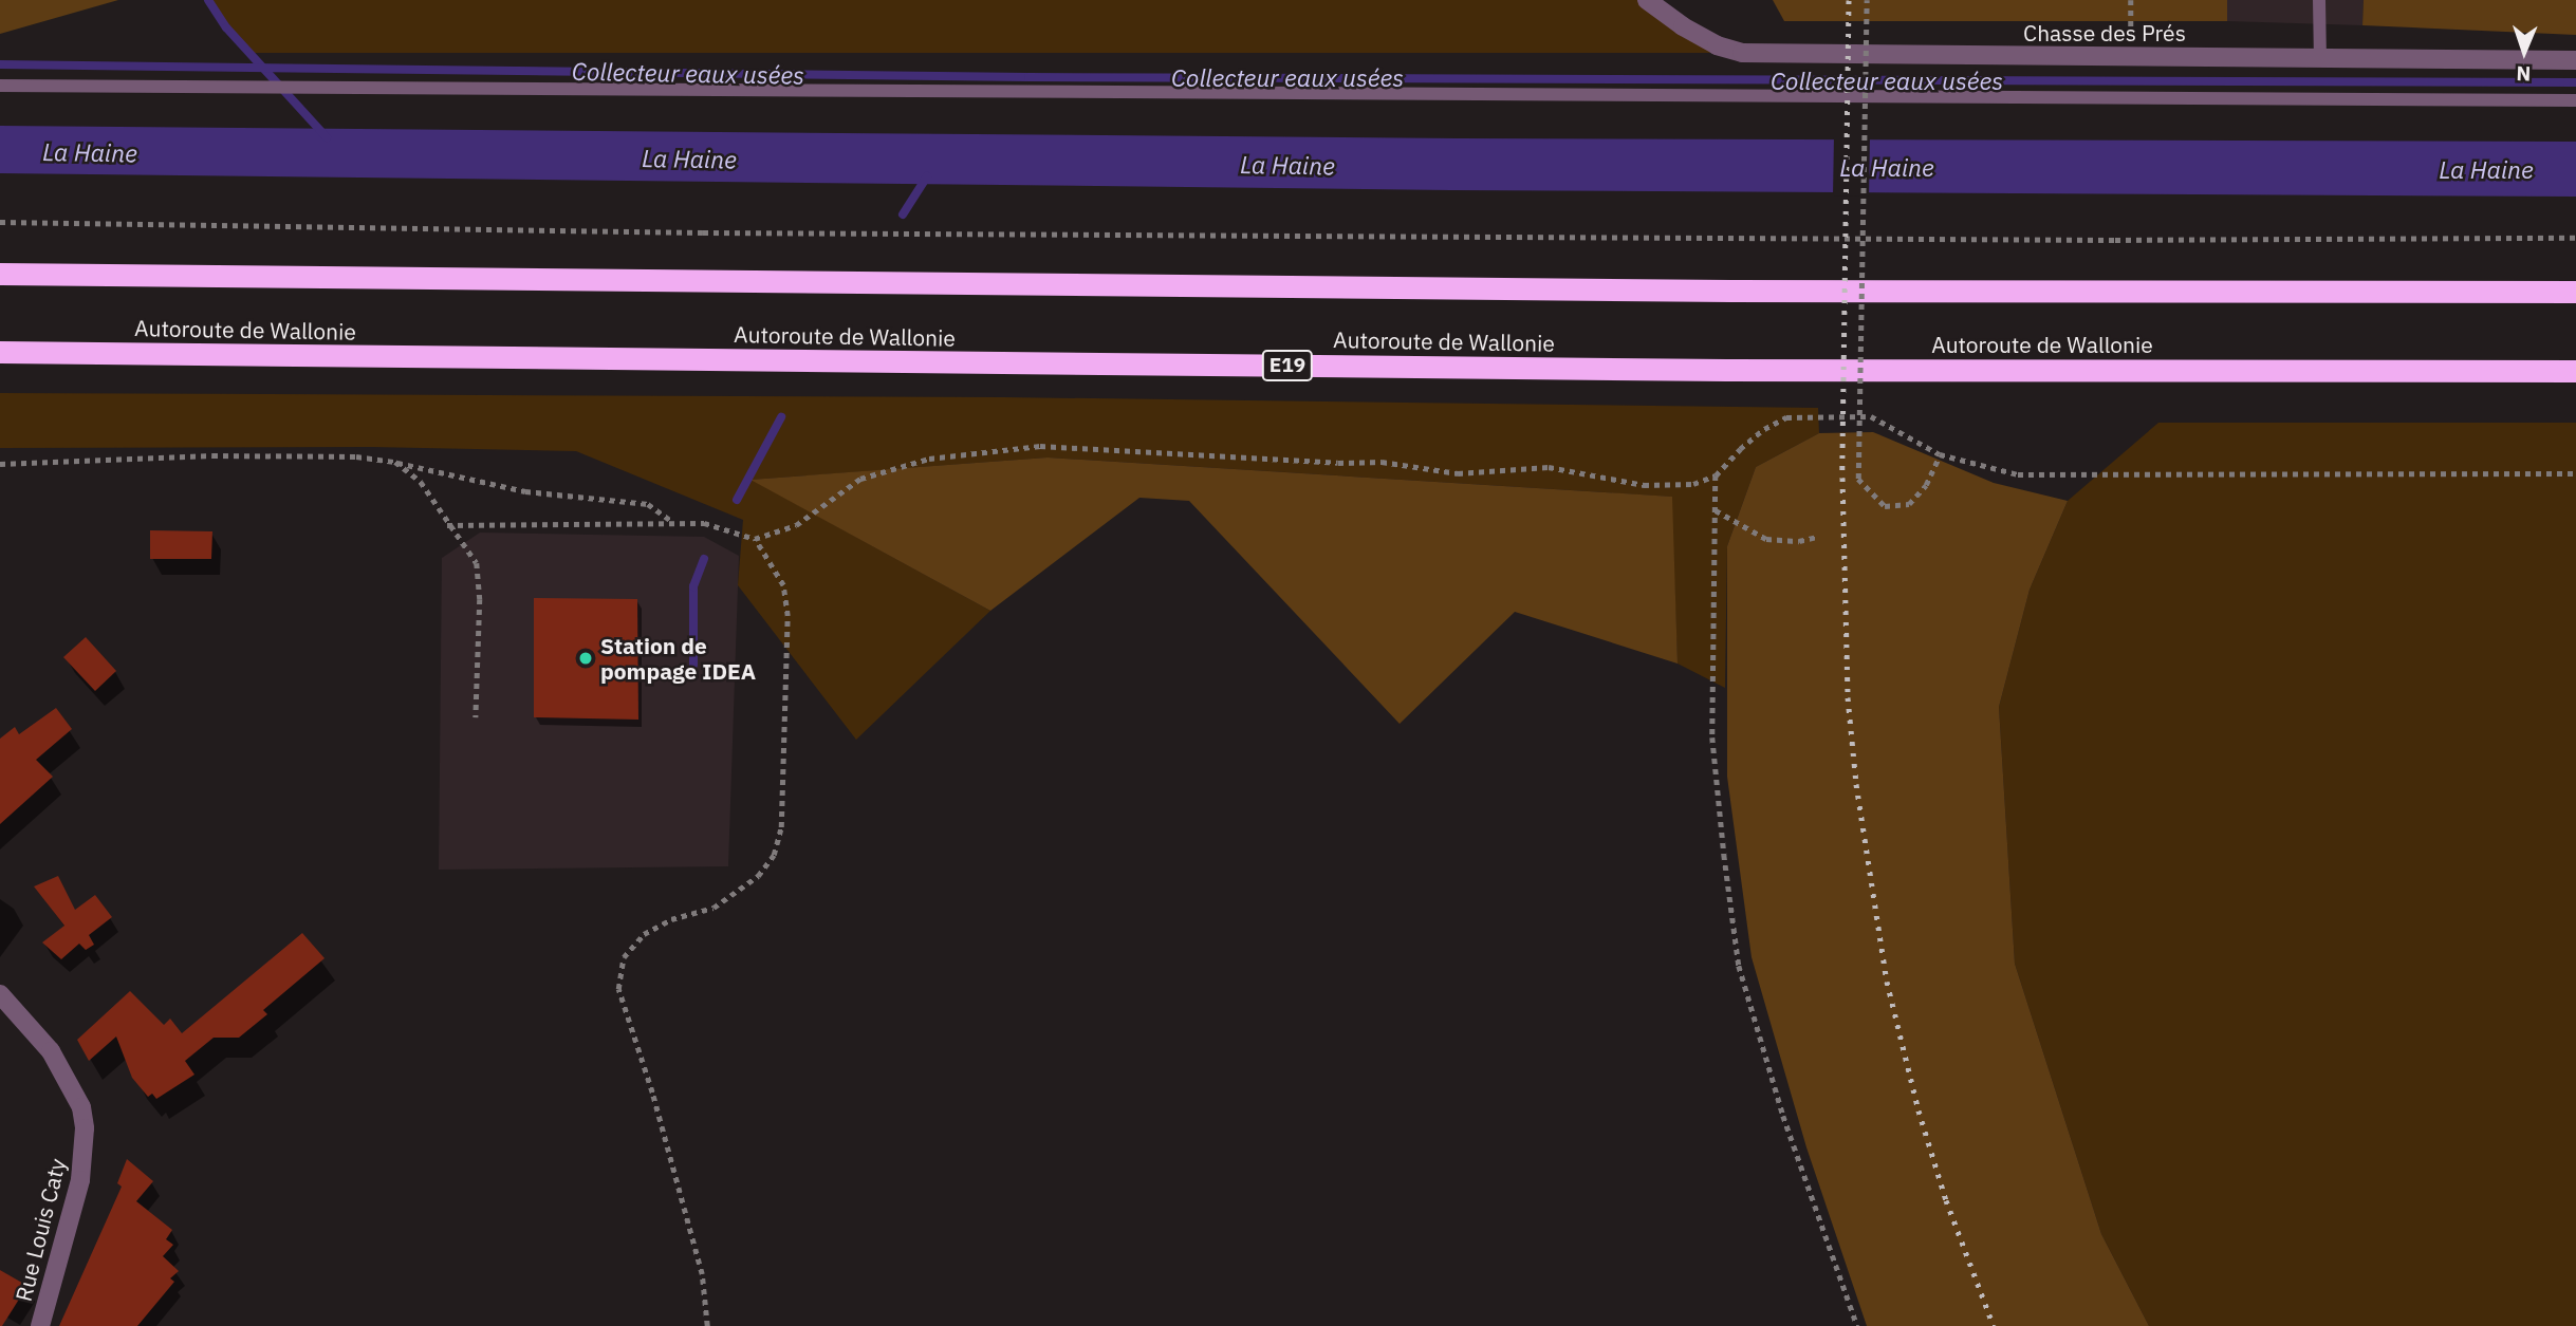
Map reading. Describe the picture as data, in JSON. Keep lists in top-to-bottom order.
{
  "streets": {
    "highway": ["Autoroute de Wallonie", "E19"],
    "street": ["Chasse des Prés", "Rue Louis Caty"]
  },
  "water": ["Collecteur eaux usées", "La Haine"],
  "places": ["Station de pompage IDEA"],
  "north": "bottom"
}
